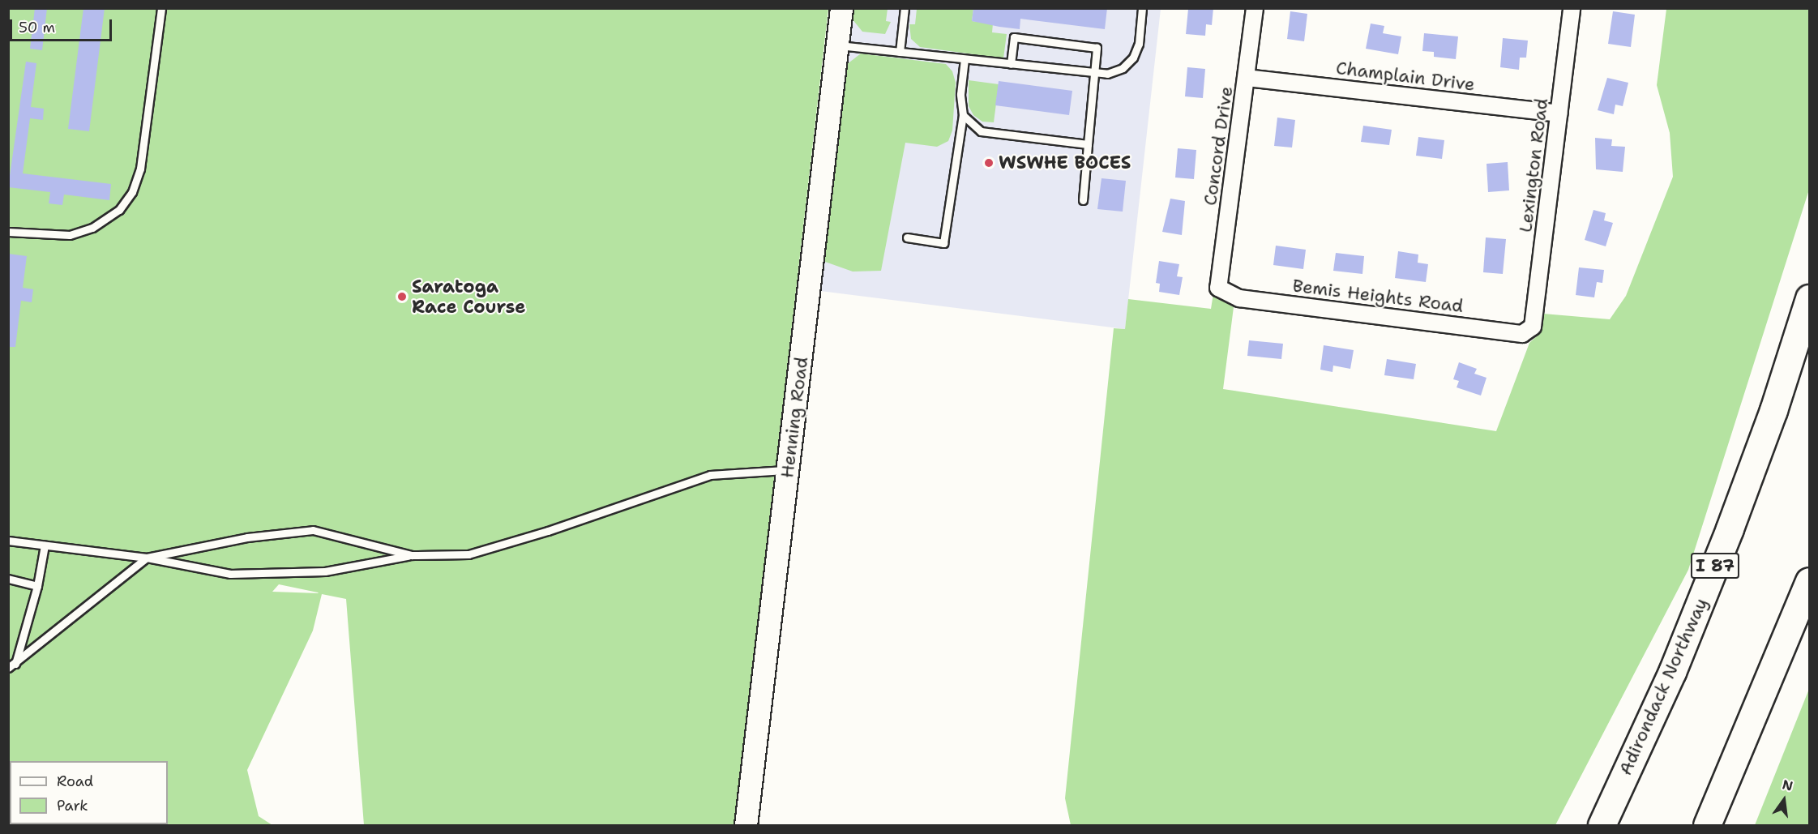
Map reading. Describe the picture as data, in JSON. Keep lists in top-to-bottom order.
{
  "streets": {
    "highway": ["I 87", "Adirondack Northway"],
    "street": [
      "Champlain Drive",
      "Concord Drive",
      "Lexington Road",
      "Bemis Heights Road",
      "Henning Road"
    ]
  },
  "crossings": [
    ["Champlain Drive", "Concord Drive"],
    ["Champlain Drive", "Lexington Road"],
    ["Concord Drive", "Bemis Heights Road"],
    ["Lexington Road", "Bemis Heights Road"]
  ],
  "places": ["WSWHE BOCES", "Saratoga Race Course"],
  "legend": ["Road", "Park"],
  "scale_bar": "50 m",
  "north": "top"
}
